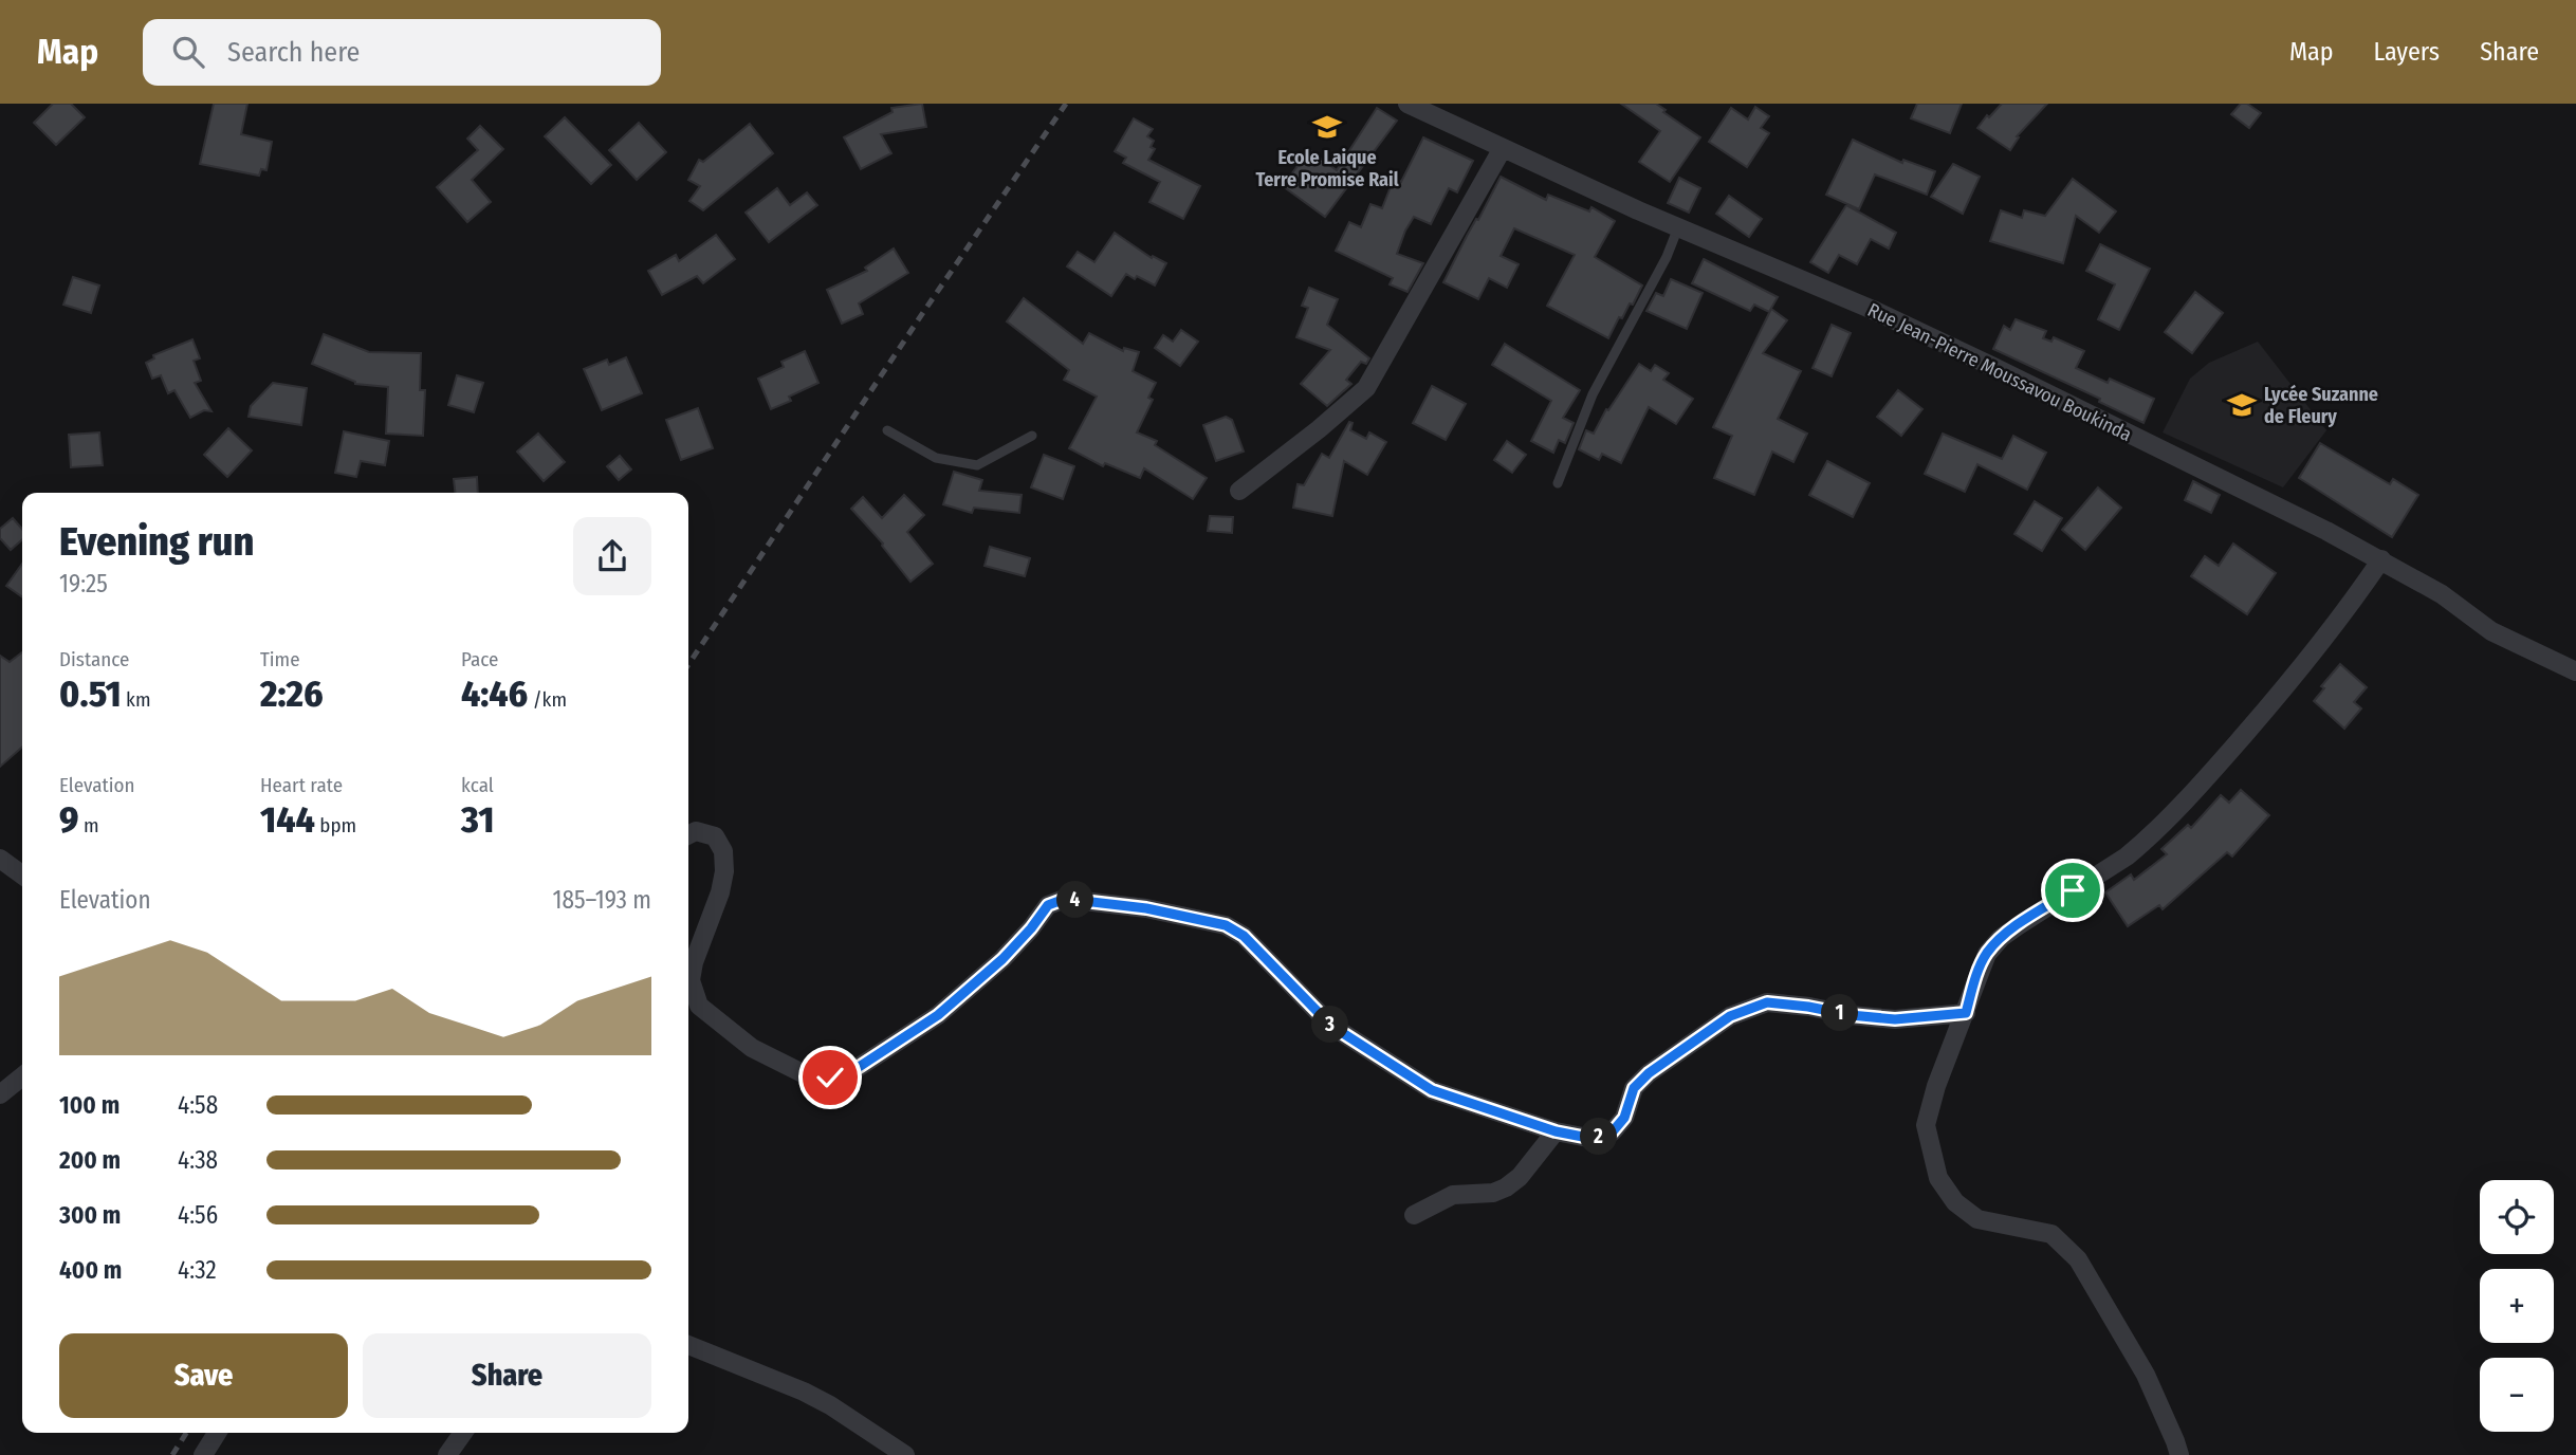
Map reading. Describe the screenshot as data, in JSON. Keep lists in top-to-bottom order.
{
  "streets": {
    "street": ["Rue Jean-Pierre Moussavou Boukinda"]
  },
  "places": {
    "school or university": ["Ecole Laique Terre Promise Rail", "Lycée Suzanne de Fleury"]
  },
  "page": {
    "header": "Map",
    "search": "Search here",
    "nav": ["Map", "Layers", "Share"],
    "heading": ["Evening run", "19:25"],
    "stats": [
      ["Distance", "0.51 km"],
      ["Time", "2:26"],
      ["Pace", "4:46 /km"],
      ["Elevation", "9 m"],
      ["Heart rate", "144 bpm"],
      ["kcal", "31"]
    ],
    "chart": ["Elevation", "185–193 m"],
    "pins": [
      "4",
      "1",
      "3",
      "2"
    ],
    "list": [
      {
        "name": "100 m",
        "note": "4:58"
      },
      {
        "name": "200 m",
        "note": "4:38"
      },
      {
        "name": "300 m",
        "note": "4:56"
      },
      {
        "name": "400 m",
        "note": "4:32"
      }
    ],
    "map_buttons": ["+", "−"],
    "buttons": ["Save", "Share"]
  }
}
